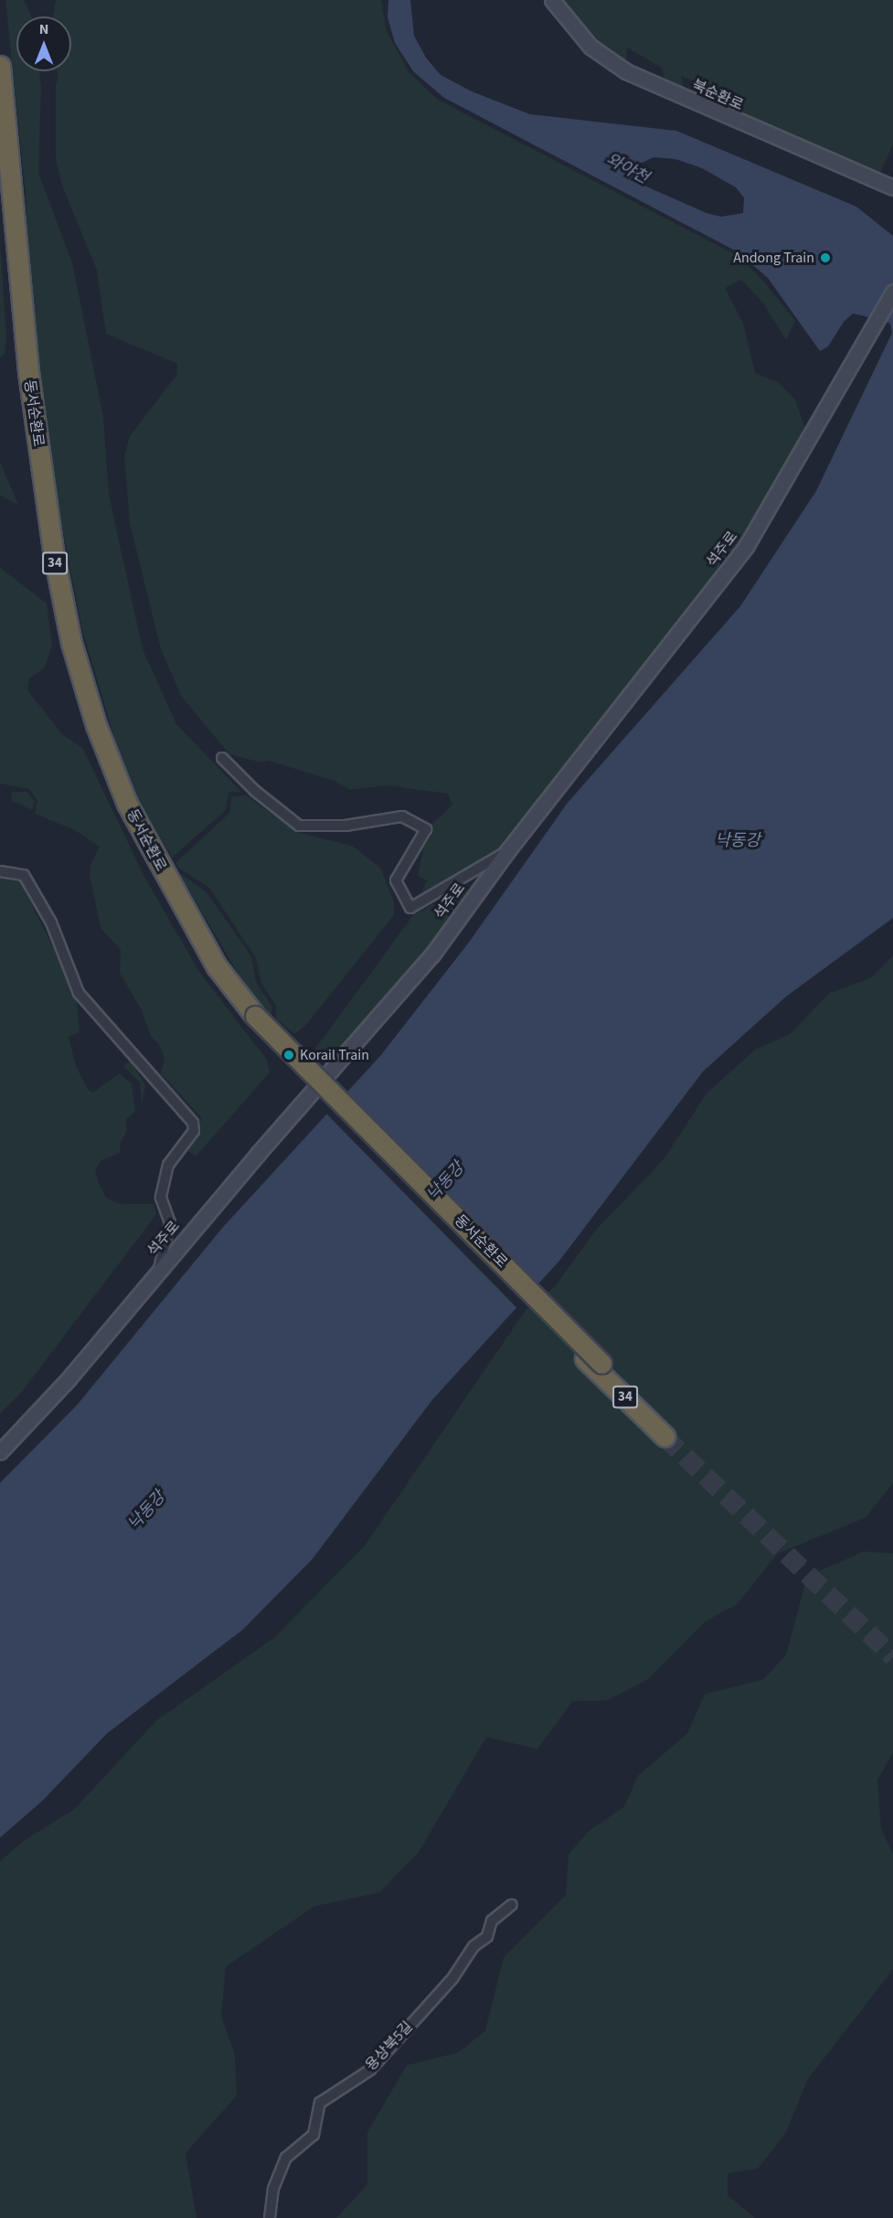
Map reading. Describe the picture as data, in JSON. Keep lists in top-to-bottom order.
{
  "streets": {
    "highway": ["동서순환로", "34"],
    "street": ["북순환로", "석주로", "용상북5길"]
  },
  "water": ["와야천", "낙동강"],
  "places": ["Andong Train", "Korail Train"],
  "north": "top"
}
